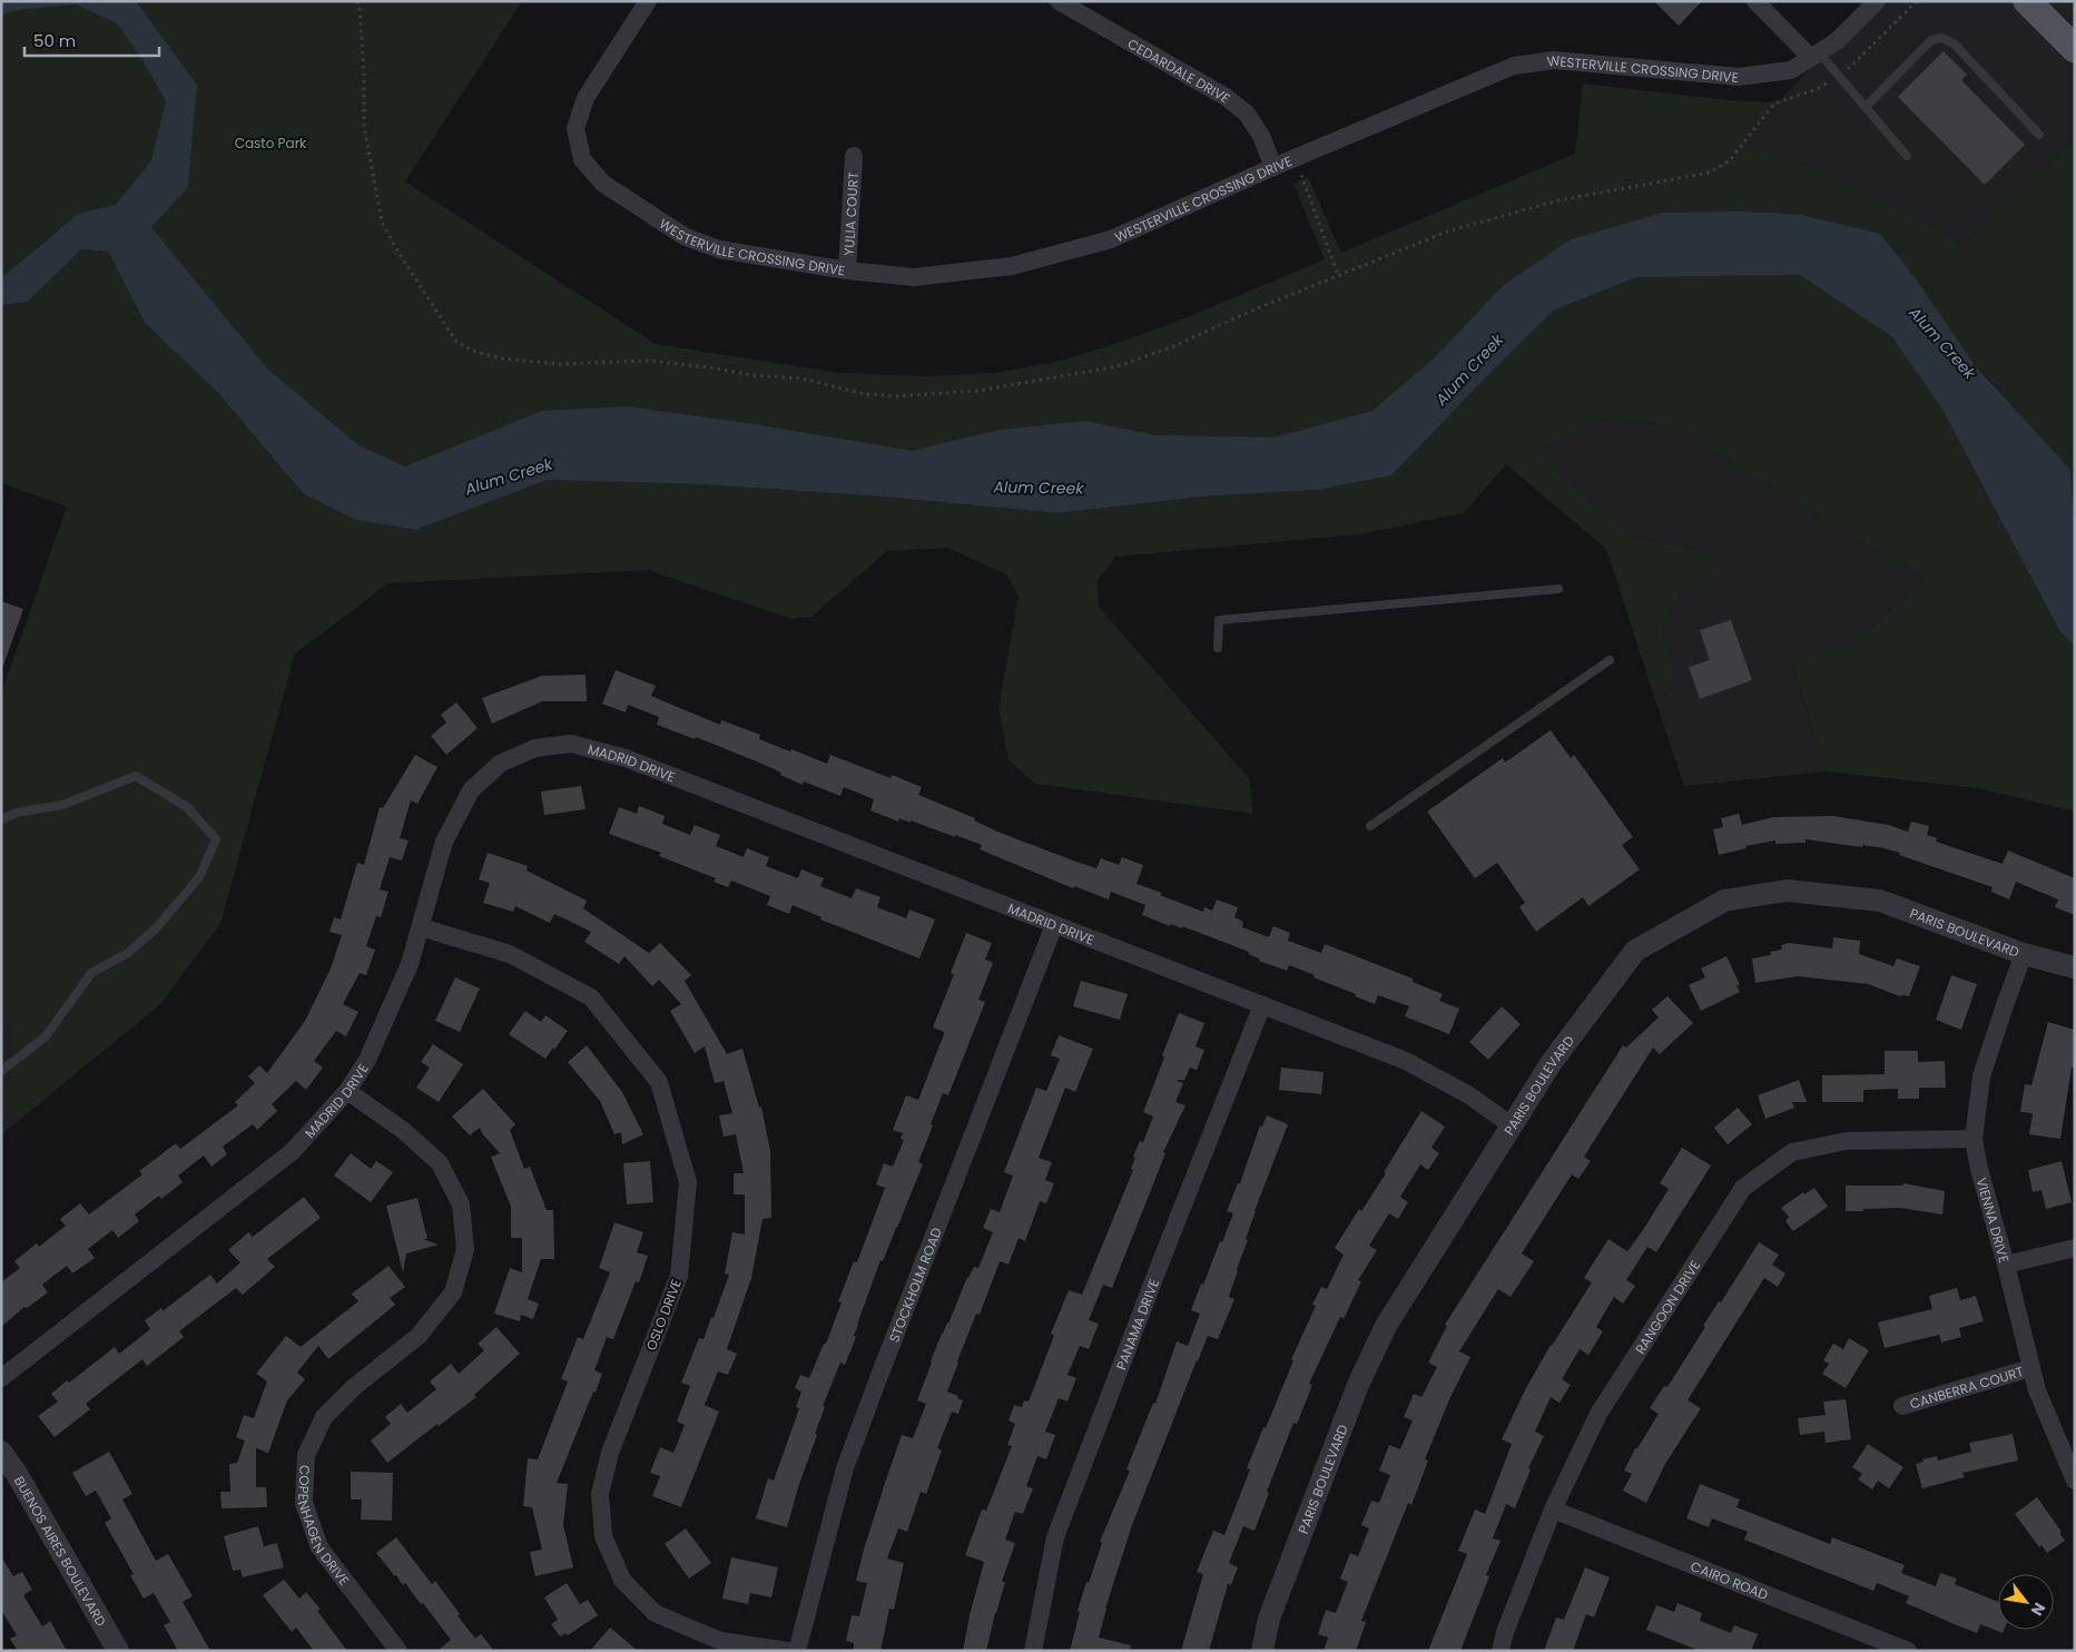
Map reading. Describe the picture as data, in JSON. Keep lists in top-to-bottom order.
{
  "streets": {
    "street": [
      "WESTERVILLE CROSSING DRIVE",
      "CEDARDALE DRIVE",
      "YULIA COURT",
      "MADRID DRIVE",
      "PARIS BOULEVARD",
      "VIENNA DRIVE",
      "STOCKHOLM ROAD",
      "RANGOON DRIVE",
      "OSLO DRIVE",
      "PANAMA DRIVE",
      "CANBERRA COURT",
      "COPENHAGEN DRIVE",
      "BUENOS AIRES BOULEVARD",
      "CAIRO ROAD"
    ]
  },
  "crossings": [
    ["WESTERVILLE CROSSING DRIVE", "CEDARDALE DRIVE"],
    ["WESTERVILLE CROSSING DRIVE", "YULIA COURT"],
    ["MADRID DRIVE", "PARIS BOULEVARD"],
    ["MADRID DRIVE", "STOCKHOLM ROAD"],
    ["MADRID DRIVE", "OSLO DRIVE"],
    ["MADRID DRIVE", "PANAMA DRIVE"],
    ["MADRID DRIVE", "COPENHAGEN DRIVE"],
    ["PARIS BOULEVARD", "VIENNA DRIVE"],
    ["VIENNA DRIVE", "RANGOON DRIVE"],
    ["VIENNA DRIVE", "CANBERRA COURT"],
    ["RANGOON DRIVE", "CAIRO ROAD"]
  ],
  "water": ["Alum Creek"],
  "parks": ["Casto Park"],
  "scale_bar": "50 m",
  "north": "bottom right"
}
